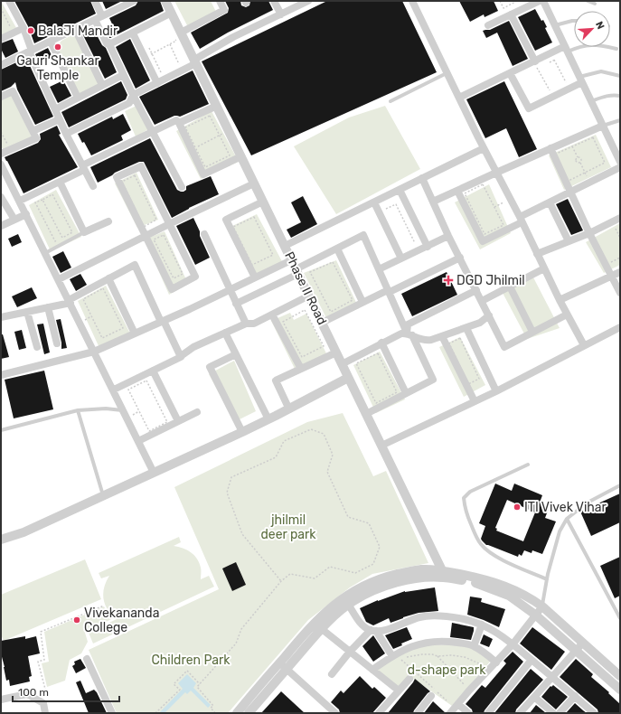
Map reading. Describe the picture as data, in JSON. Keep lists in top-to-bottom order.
{
  "streets": {
    "street": ["Phase II Road"]
  },
  "parks": ["jhilmil deer park", "Children Park", "d-shape park"],
  "places": {
    "other": [
      "BalaJi Mandir",
      "Gauri Shankar Temple",
      "ITI Vivek Vihar",
      "Vivekananda College"
    ],
    "health": ["DGD Jhilmil"]
  },
  "scale_bar": "100 m",
  "north": "top right"
}
